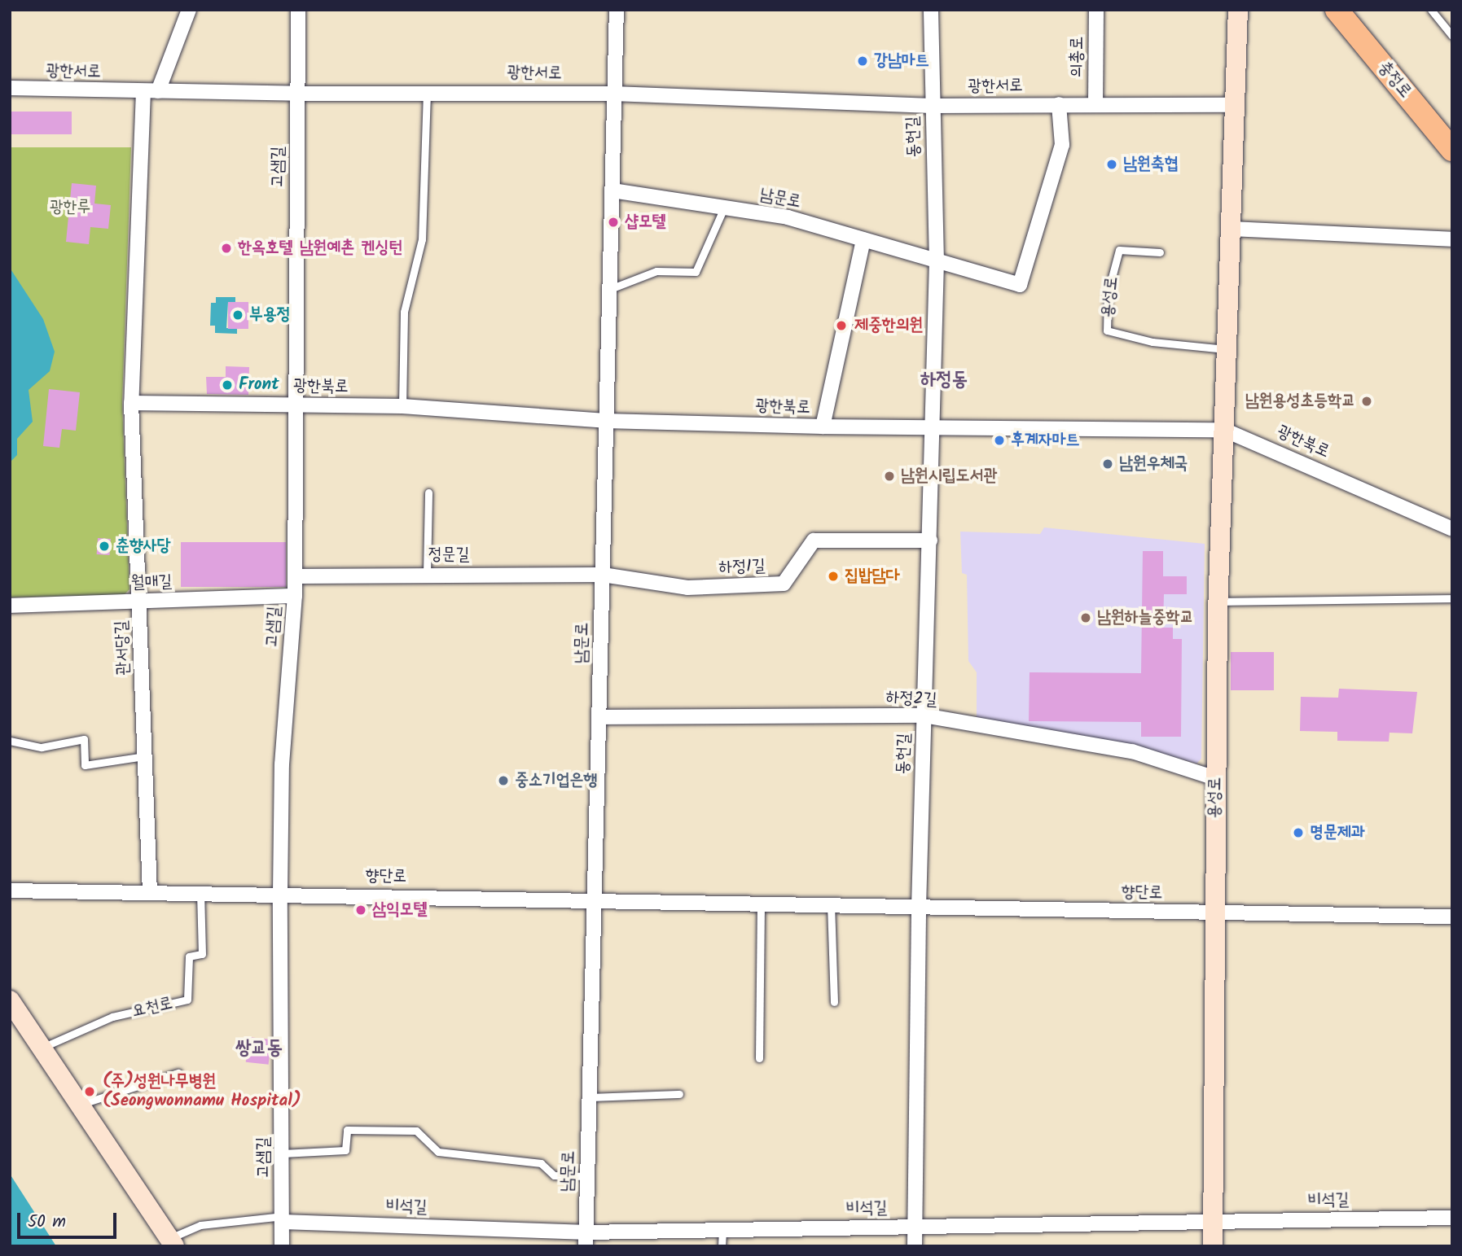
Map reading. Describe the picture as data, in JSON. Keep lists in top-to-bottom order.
{
  "streets": {
    "main road": ["충정로"],
    "street": [
      "의총로",
      "광한서로",
      "동헌길",
      "고샘길",
      "남문로",
      "용성로",
      "광한북로",
      "정문길",
      "하정1길",
      "월매길",
      "관서당길",
      "하정2길",
      "향단로",
      "비석길"
    ],
    "lane": ["요천로"]
  },
  "crossings": [
    ["의총로", "광한서로"],
    ["광한서로", "동헌길"],
    ["광한서로", "고샘길"],
    ["광한서로", "남문로"],
    ["광한서로", "용성로"],
    ["동헌길", "남문로"],
    ["동헌길", "광한북로"],
    ["동헌길", "하정1길"],
    ["동헌길", "하정2길"],
    ["동헌길", "향단로"],
    ["동헌길", "비석길"],
    ["고샘길", "광한북로"],
    ["고샘길", "정문길"],
    ["고샘길", "월매길"],
    ["고샘길", "향단로"],
    ["고샘길", "비석길"],
    ["남문로", "광한북로"],
    ["남문로", "정문길"],
    ["남문로", "하정1길"],
    ["남문로", "하정2길"],
    ["남문로", "향단로"],
    ["남문로", "비석길"],
    ["용성로", "광한북로"],
    ["용성로", "하정2길"],
    ["용성로", "향단로"],
    ["용성로", "비석길"],
    ["광한북로", "관서당길"],
    ["정문길", "하정1길"],
    ["월매길", "관서당길"],
    ["관서당길", "향단로"],
    ["향단로", "요천로"]
  ],
  "districts": ["하정동", "쌍교동"],
  "parks": ["광한루"],
  "places": [
    "강남마트",
    "남원축협",
    "샵모텔",
    "한옥호텔 남원예촌 켄싱턴",
    "부용정",
    "제중한의원",
    "Front",
    "남원용성초등학교",
    "후계자마트",
    "남원우체국",
    "남원시립도서관",
    "춘향사당",
    "집밥담다",
    "남원하늘중학교",
    "중소기업은행",
    "명문제과",
    "삼익모텔",
    "(주)성원나무병원 (Seongwonnamu Hospital)"
  ],
  "scale_bar": "50 m"
}
